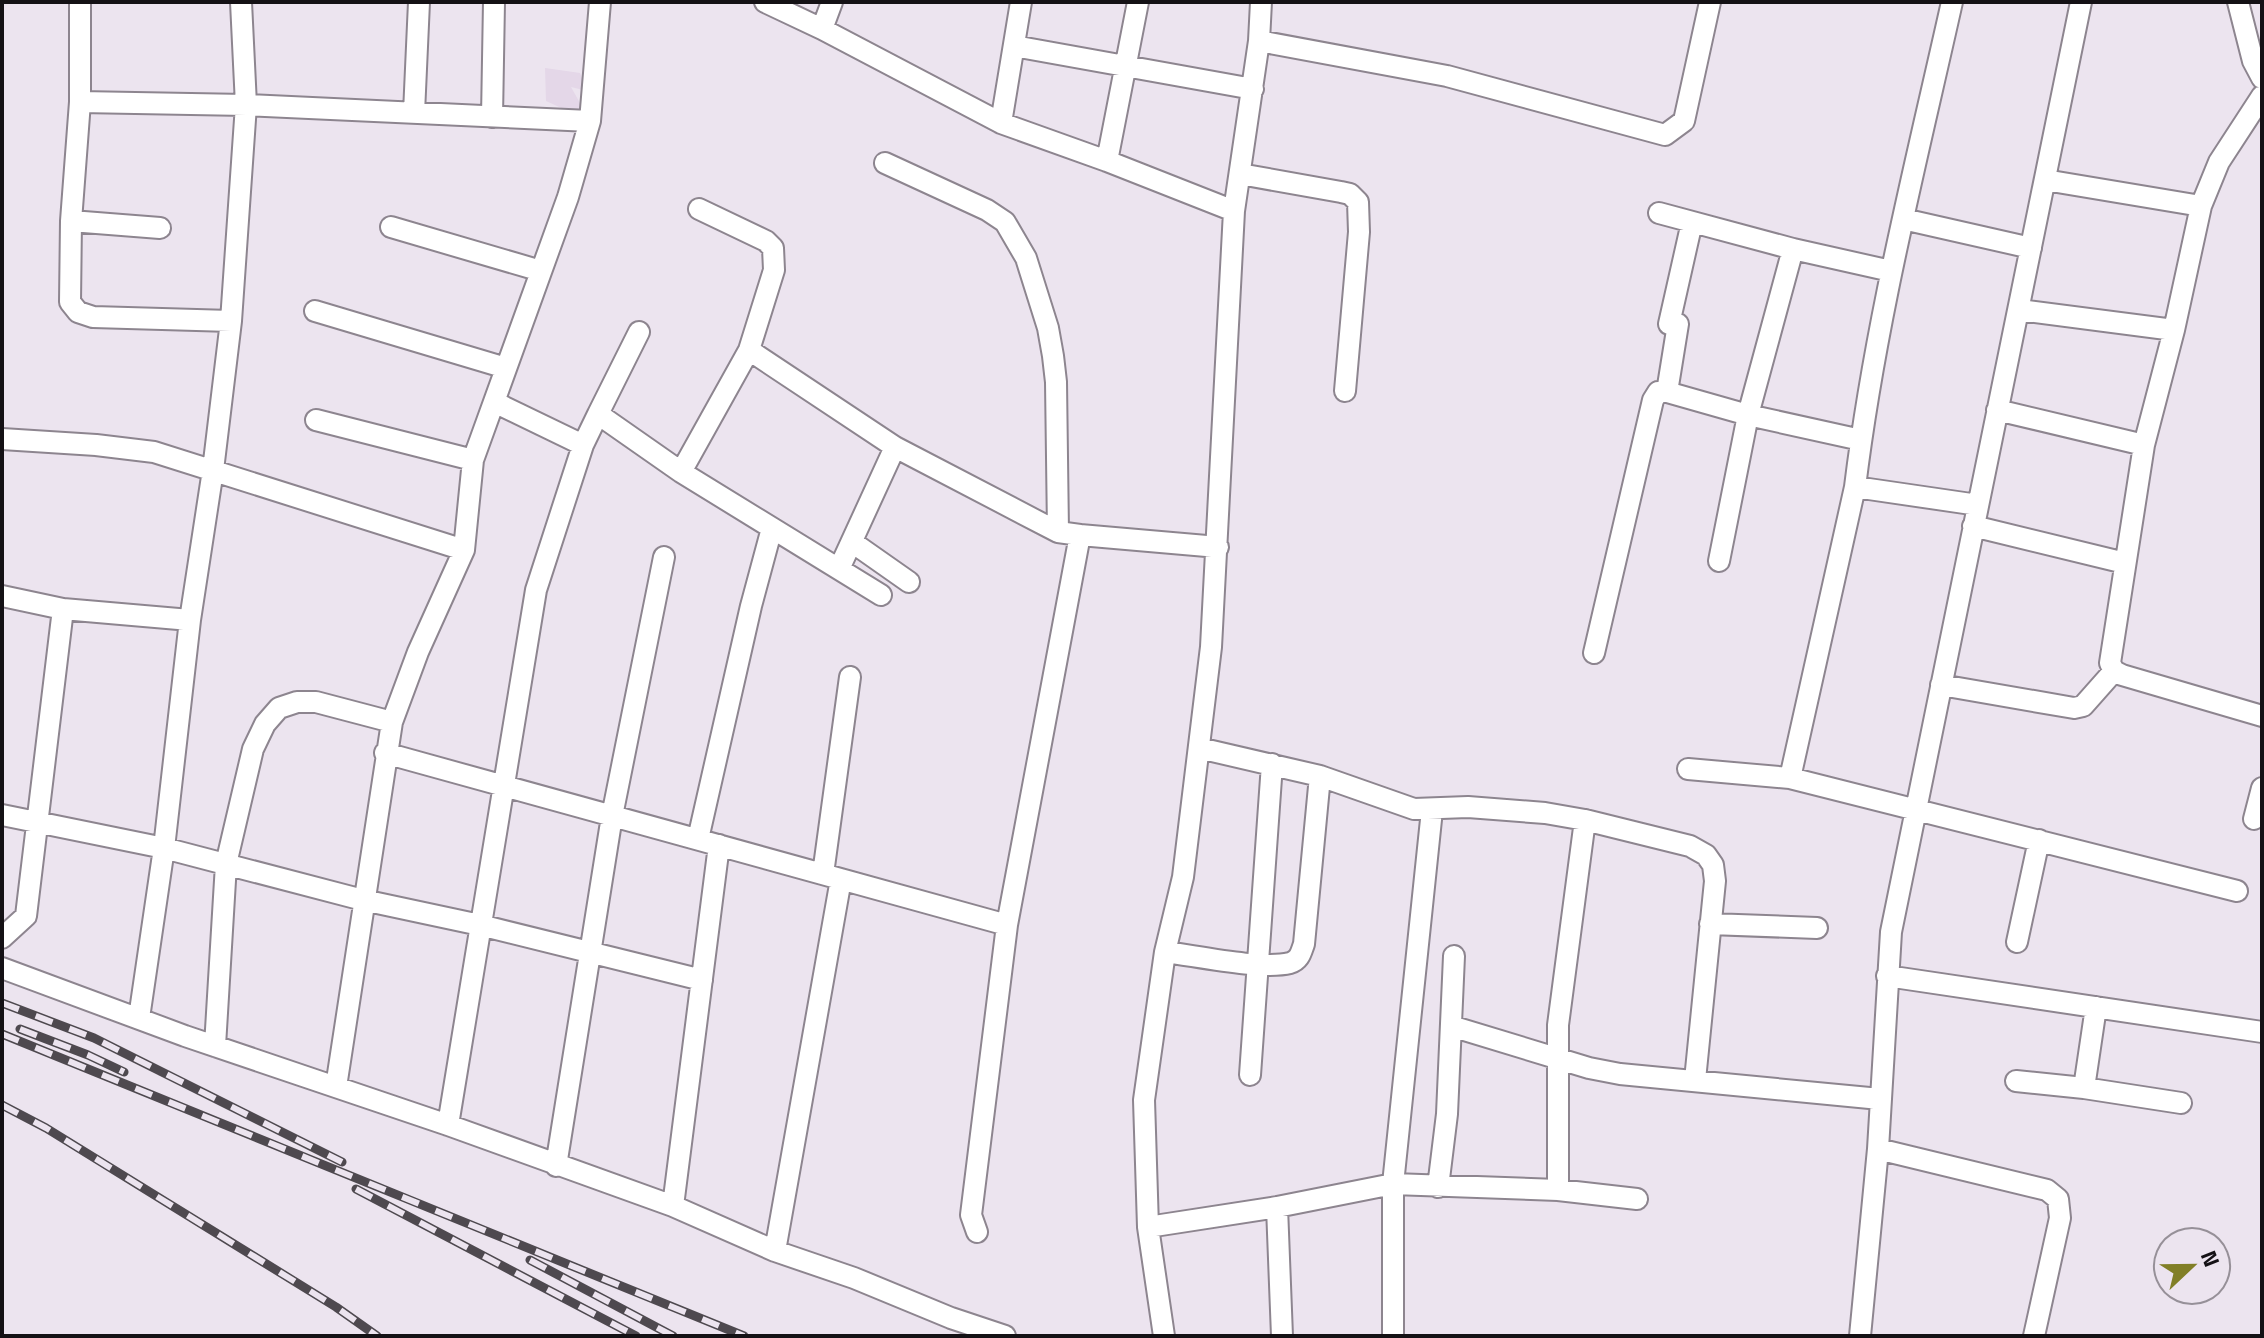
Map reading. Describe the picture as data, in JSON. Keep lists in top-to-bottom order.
{
  "north": "right"
}
